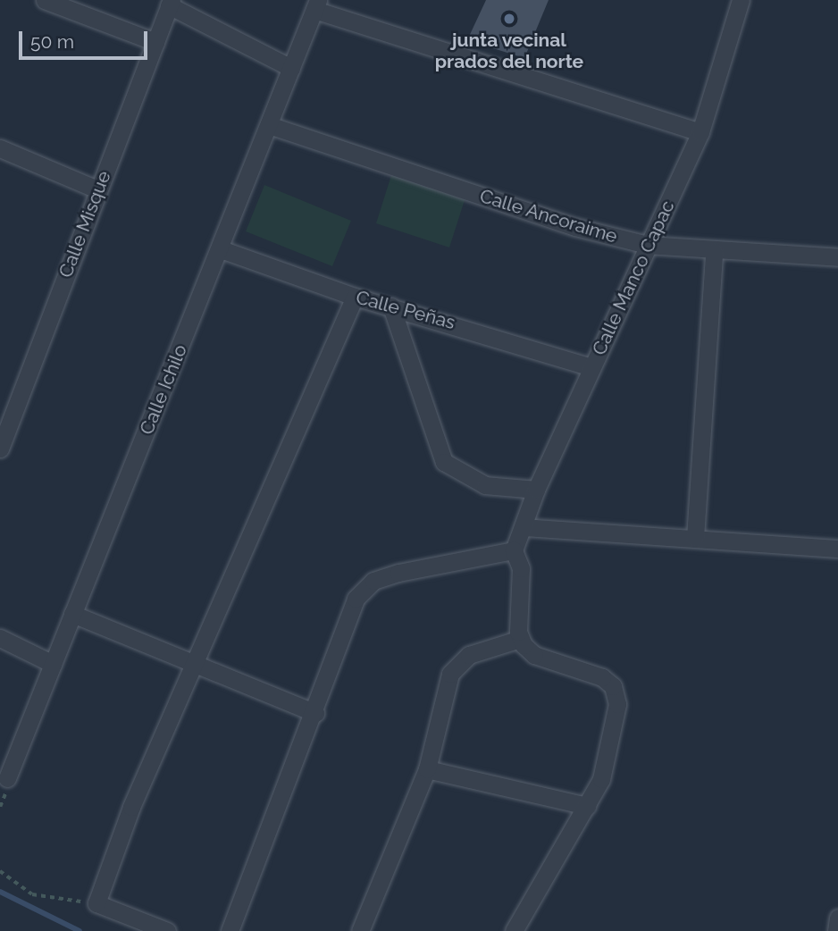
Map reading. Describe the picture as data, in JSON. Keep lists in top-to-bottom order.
{
  "streets": {
    "street": [
      "Calle Ancoraime",
      "Calle Misque",
      "Calle Manco Capac",
      "Calle Peñas",
      "Calle Ichilo"
    ]
  },
  "crossings": [
    ["Calle Ancoraime", "Calle Manco Capac"],
    ["Calle Ancoraime", "Calle Ichilo"],
    ["Calle Manco Capac", "Calle Peñas"],
    ["Calle Peñas", "Calle Ichilo"]
  ],
  "places": ["junta vecinal prados del norte"],
  "scale_bar": "50 m"
}
